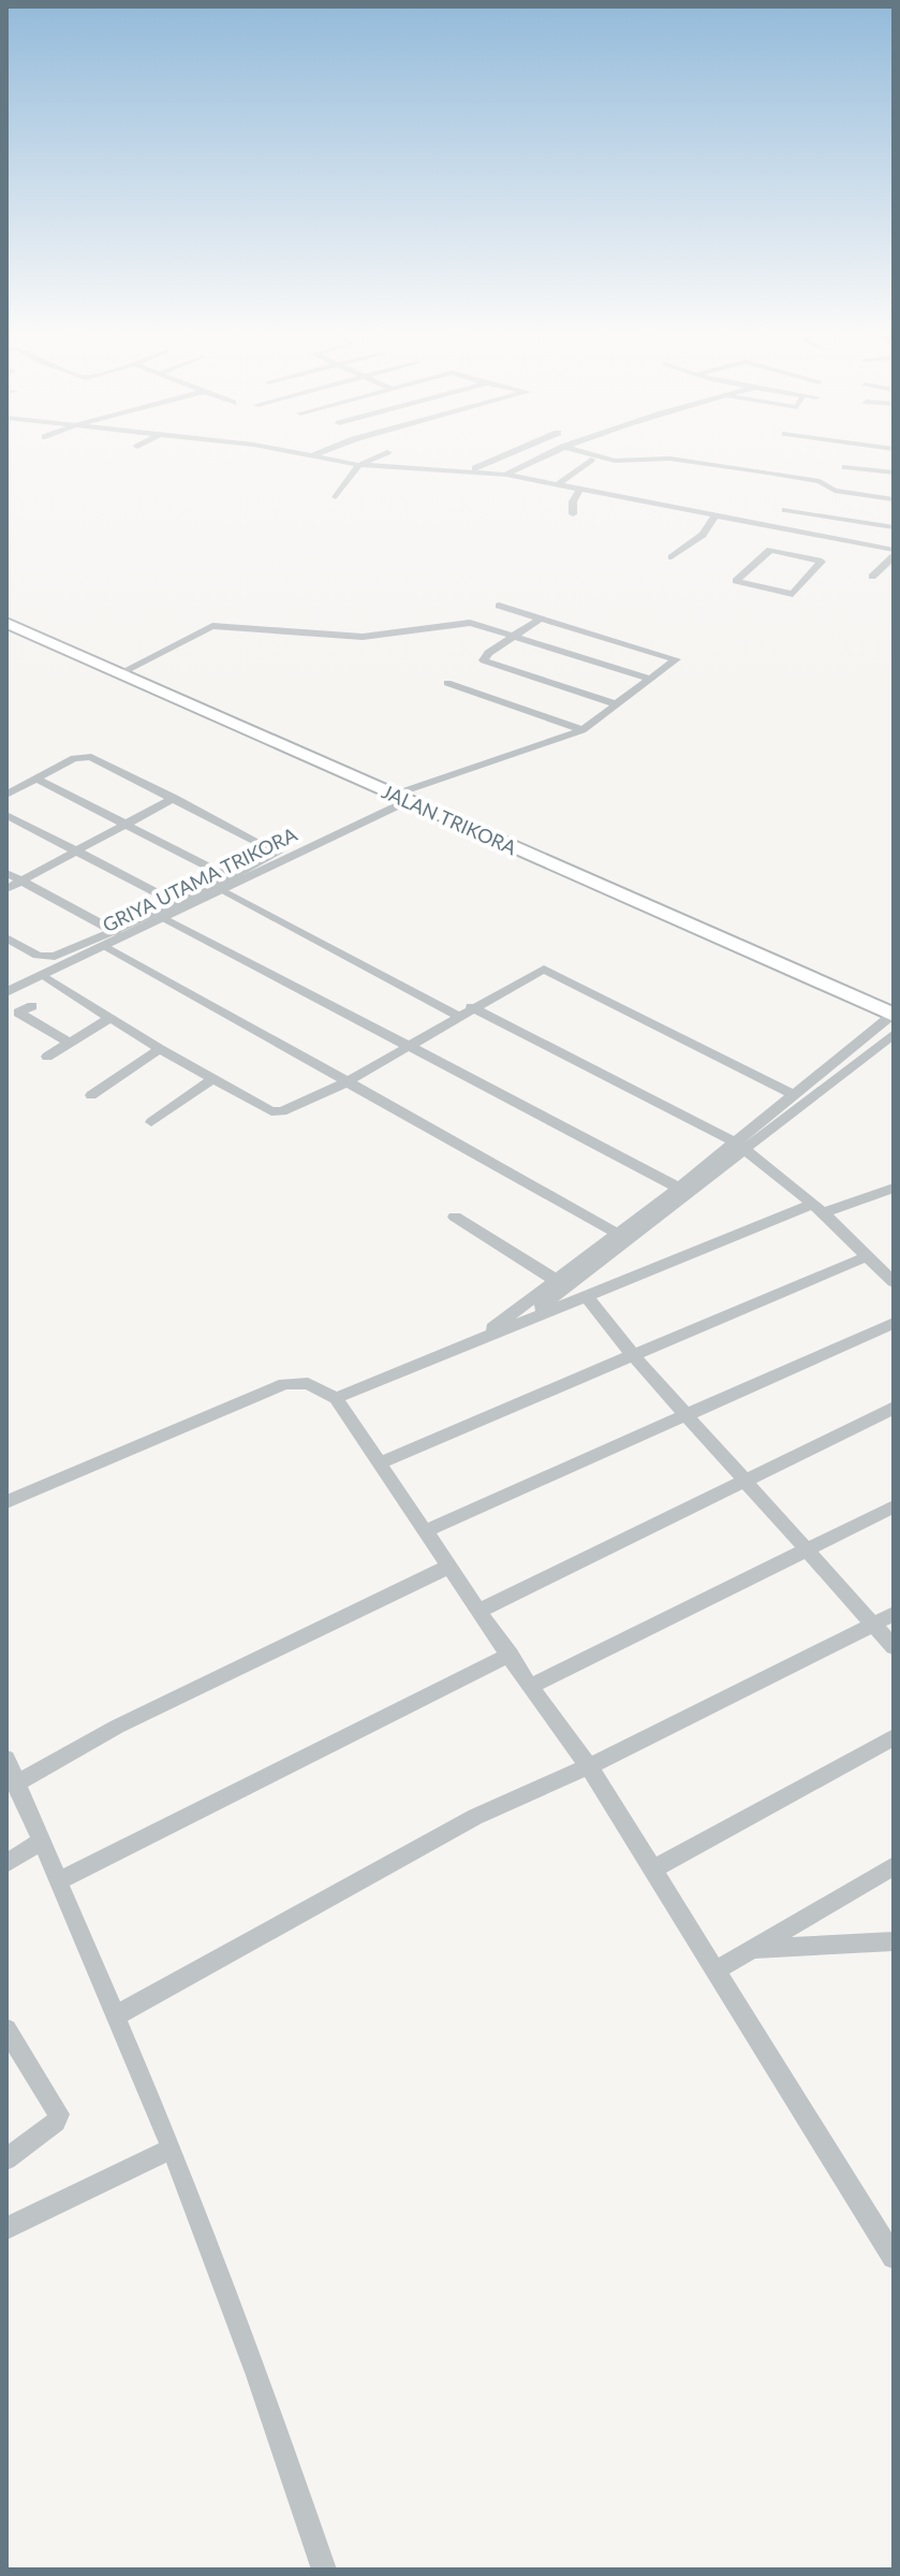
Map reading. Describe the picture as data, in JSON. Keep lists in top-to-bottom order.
{
  "streets": {
    "main road": ["JALAN TRIKORA"],
    "street": ["GRIYA UTAMA TRIKORA"]
  },
  "crossings": [
    ["JALAN TRIKORA", "GRIYA UTAMA TRIKORA"]
  ]
}
